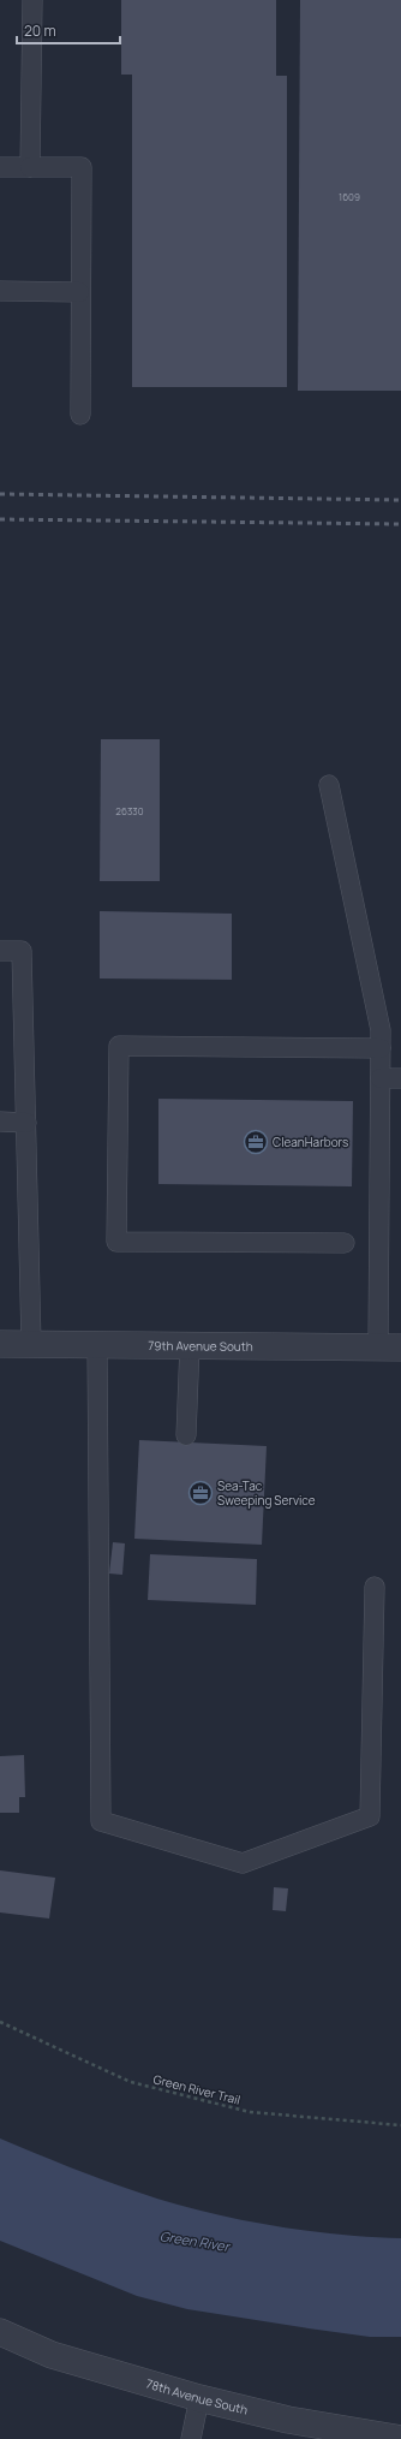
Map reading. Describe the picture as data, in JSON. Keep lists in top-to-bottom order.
{
  "streets": {
    "street": ["79th Avenue South", "78th Avenue South"],
    "path": ["Green River Trail"]
  },
  "water": ["Green River"],
  "places": {
    "office": ["CleanHarbors", "Sea-Tac Sweeping Service"]
  },
  "house_numbers": ["1609", "26330"],
  "scale_bar": "20 m"
}
